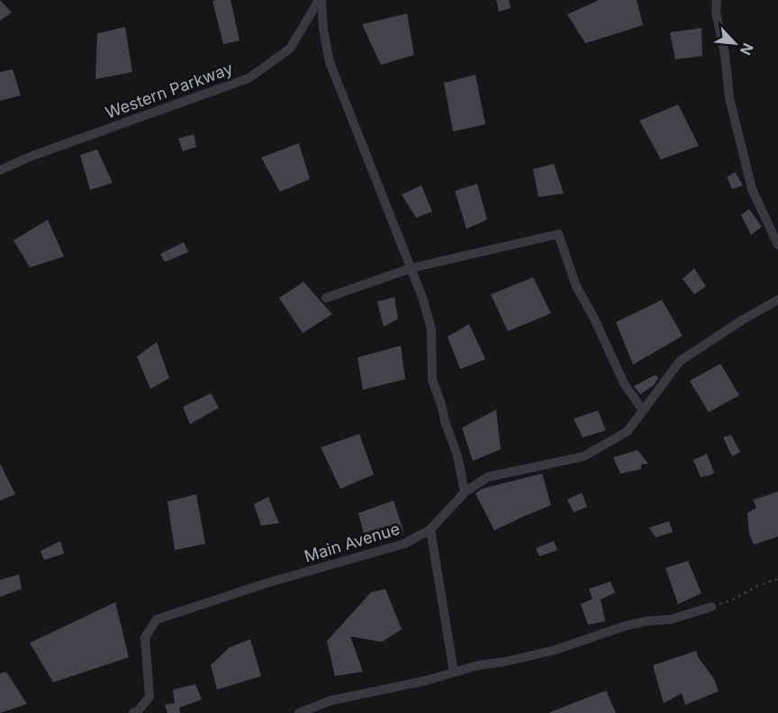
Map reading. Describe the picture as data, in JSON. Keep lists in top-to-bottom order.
{
  "streets": {
    "street": ["Western Parkway", "Main Avenue"]
  },
  "north": "bottom right"
}
